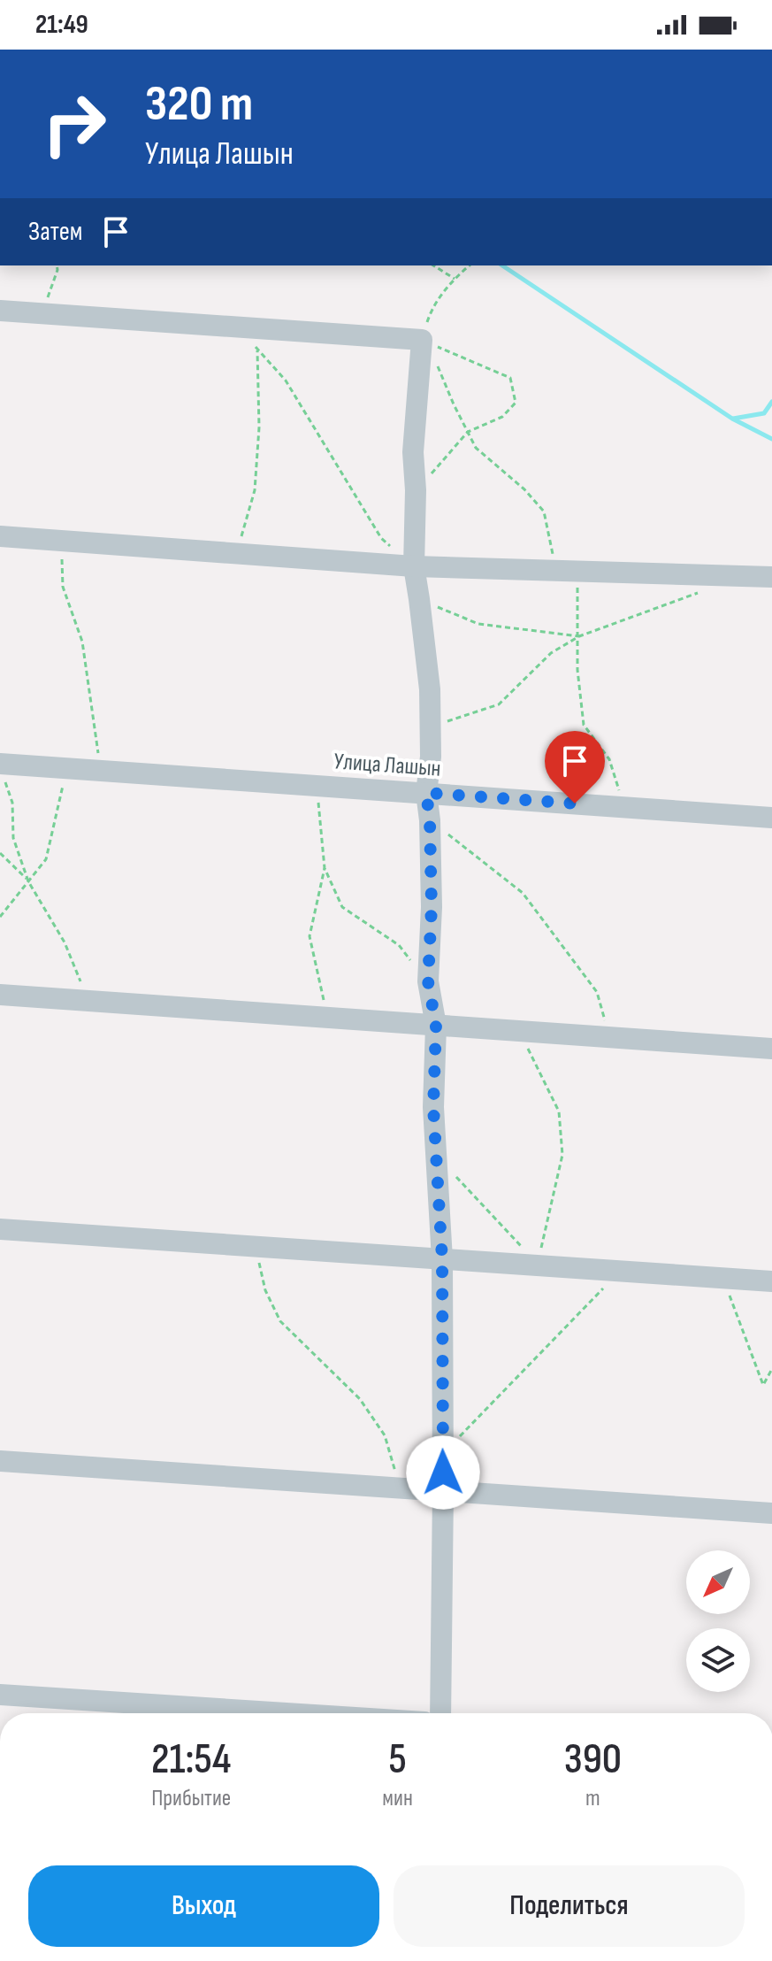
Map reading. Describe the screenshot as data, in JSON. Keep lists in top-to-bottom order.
{
  "streets": {
    "street": ["Улица Лашын"]
  },
  "north": "bottom left",
  "page": {
    "status": "21:49",
    "turn": ["320 m", "Улица Лашын"],
    "then": "Затем",
    "eta": [
      "21:54",
      "Прибытие",
      "5",
      "мин",
      "390",
      "m"
    ],
    "buttons": ["Выход", "Поделиться"]
  }
}
